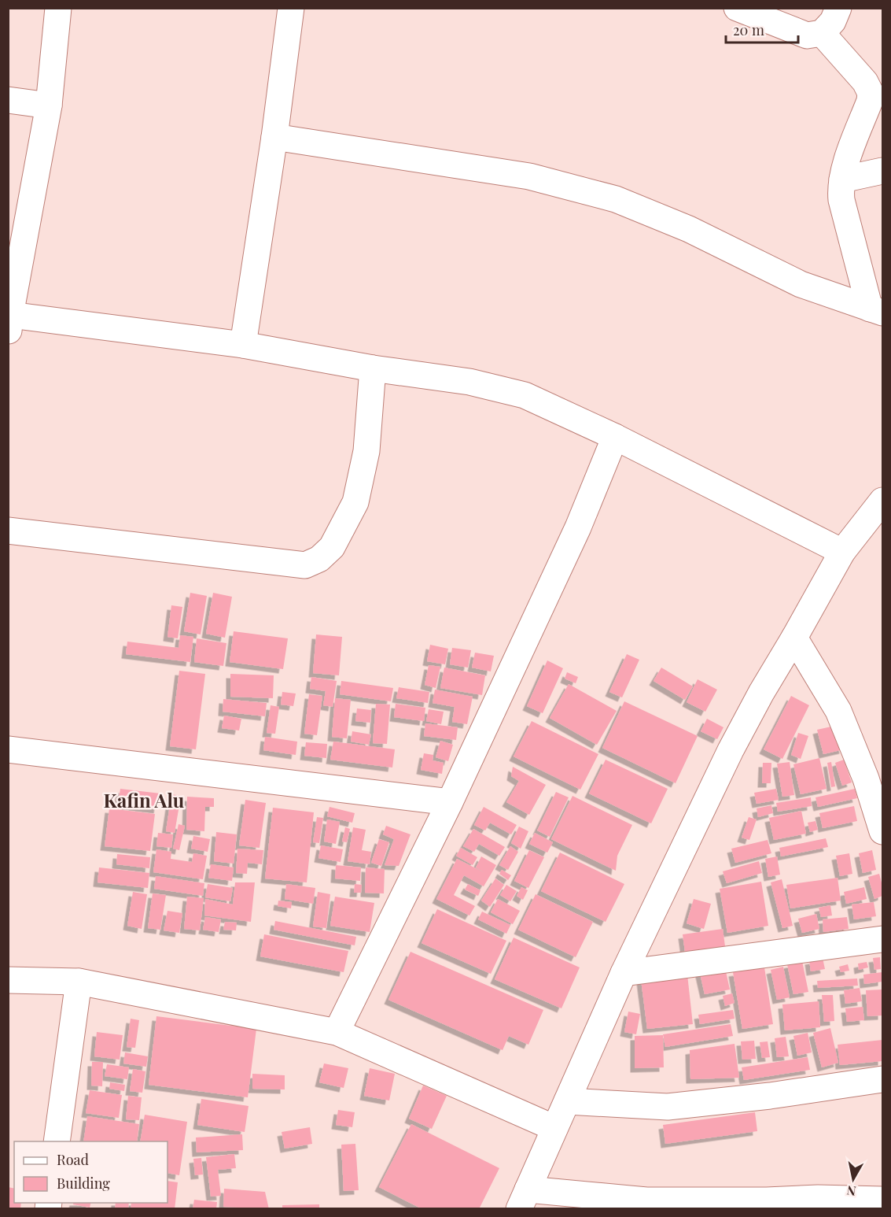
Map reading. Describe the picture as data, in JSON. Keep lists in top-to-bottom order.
{
  "districts": ["Kafin Alu"],
  "legend": ["Road", "Building"],
  "scale_bar": "20 m",
  "north": "bottom"
}
